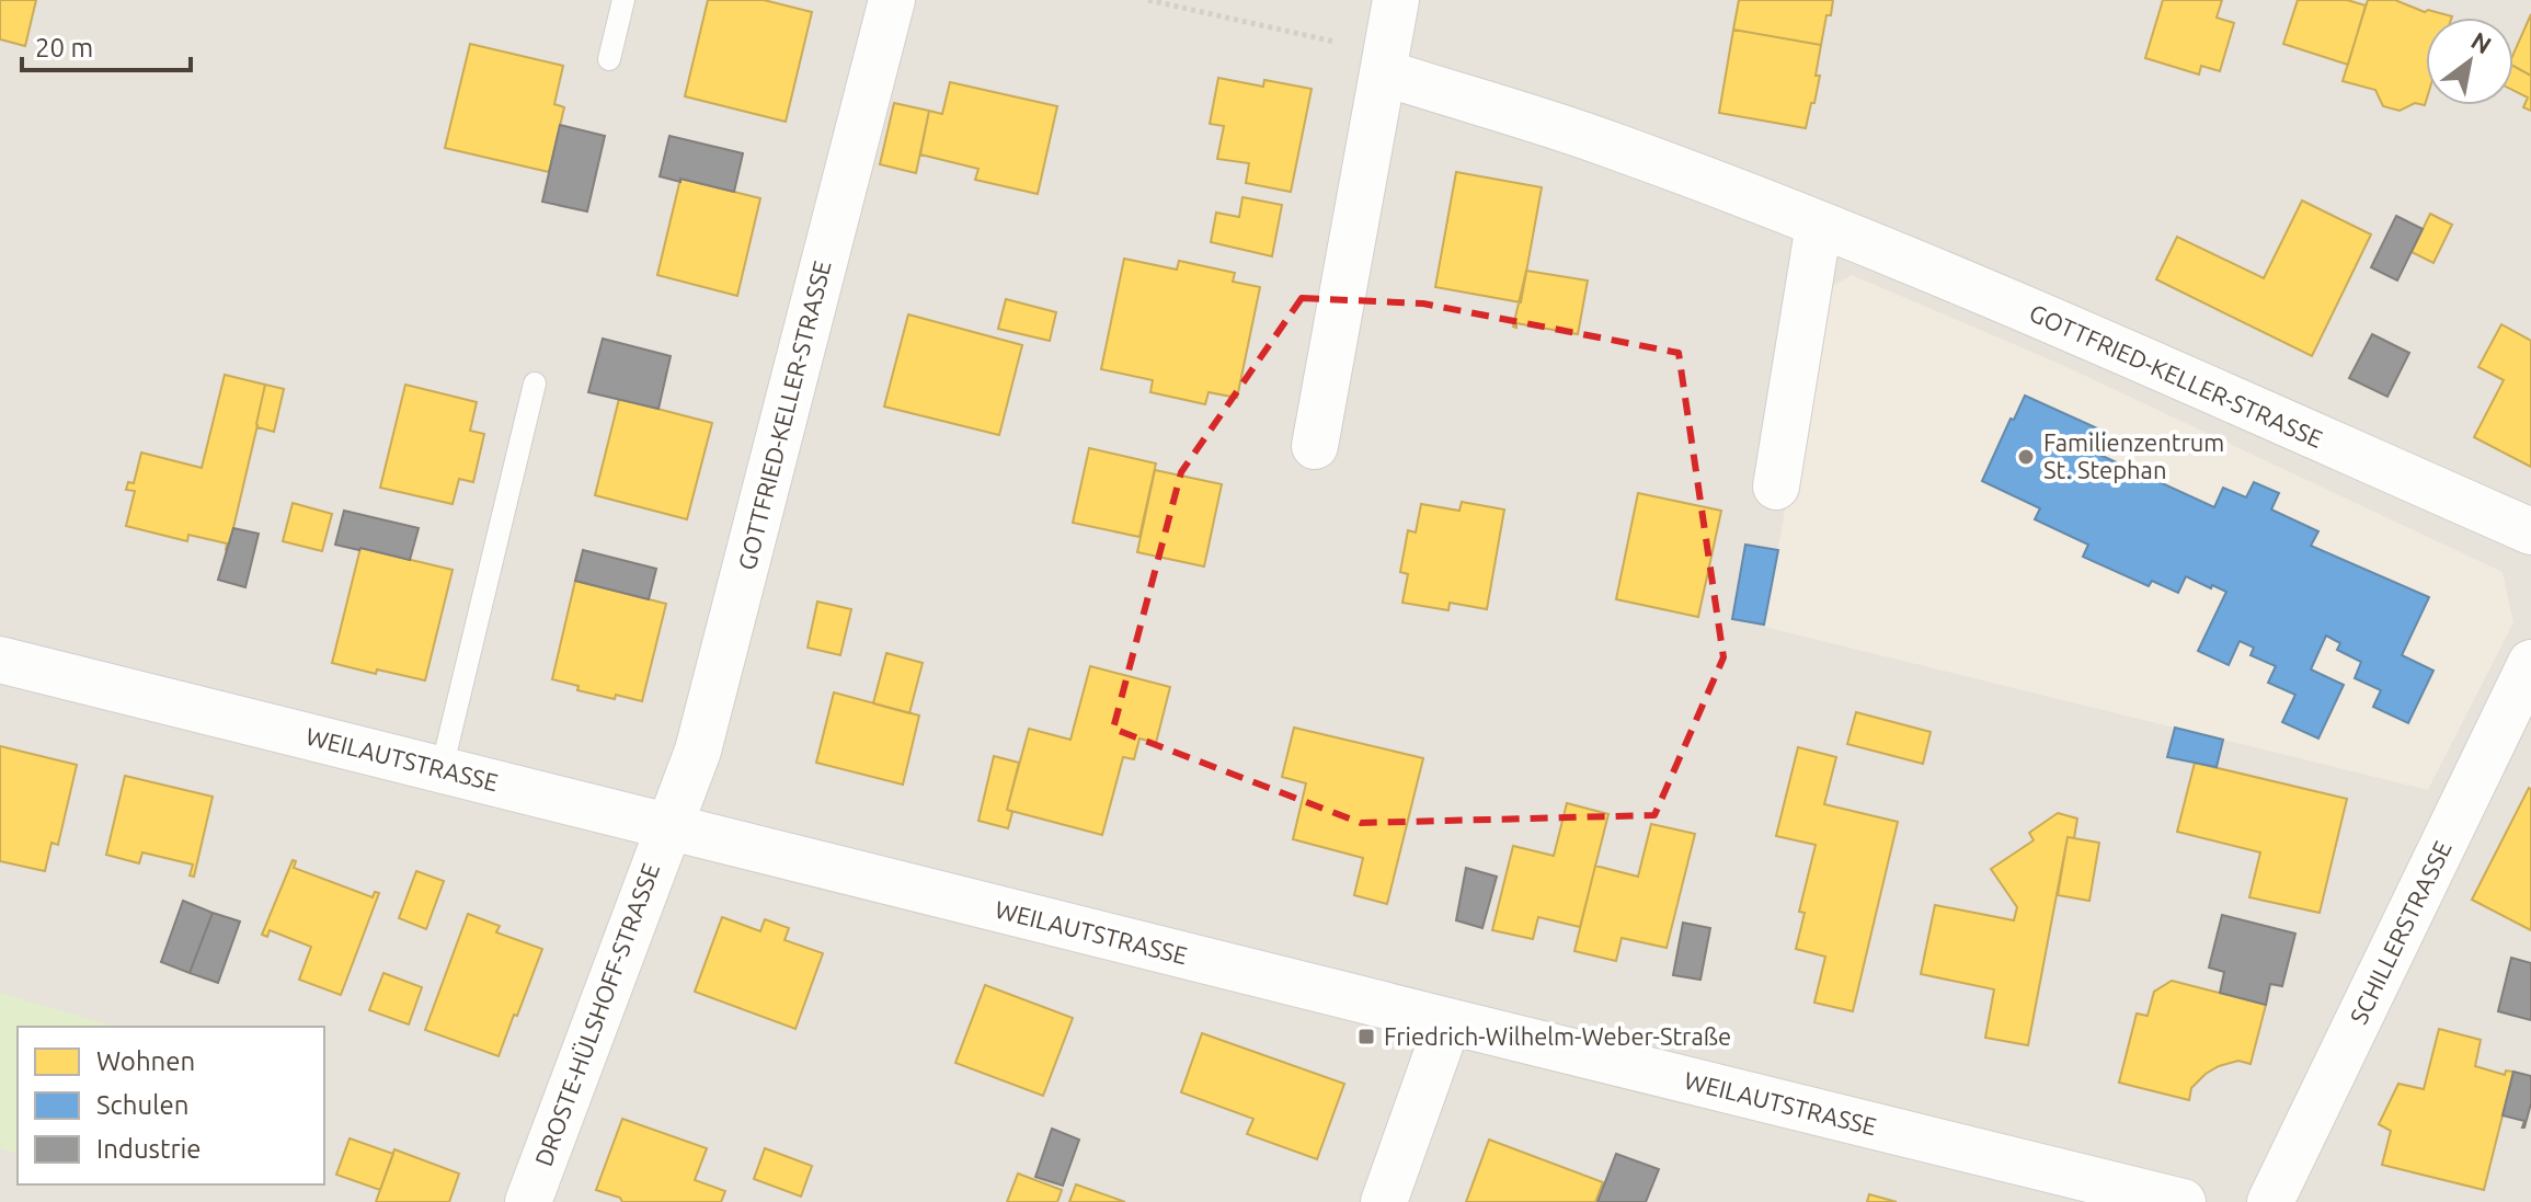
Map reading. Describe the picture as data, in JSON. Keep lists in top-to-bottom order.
{
  "streets": {
    "street": [
      "GOTTFRIED-KELLER-STRASSE",
      "WEILAUTSTRASSE",
      "SCHILLERSTRASSE",
      "DROSTE-HÜLSHOFF-STRASSE"
    ]
  },
  "crossings": [
    ["GOTTFRIED-KELLER-STRASSE", "WEILAUTSTRASSE"],
    ["GOTTFRIED-KELLER-STRASSE", "DROSTE-HÜLSHOFF-STRASSE"],
    ["WEILAUTSTRASSE", "DROSTE-HÜLSHOFF-STRASSE"]
  ],
  "places": {
    "other": ["Familienzentrum St. Stephan"],
    "transit": ["Friedrich-Wilhelm-Weber-Straße"]
  },
  "legend": ["Wohnen", "Schulen", "Industrie"],
  "scale_bar": "20 m",
  "north": "top right"
}
